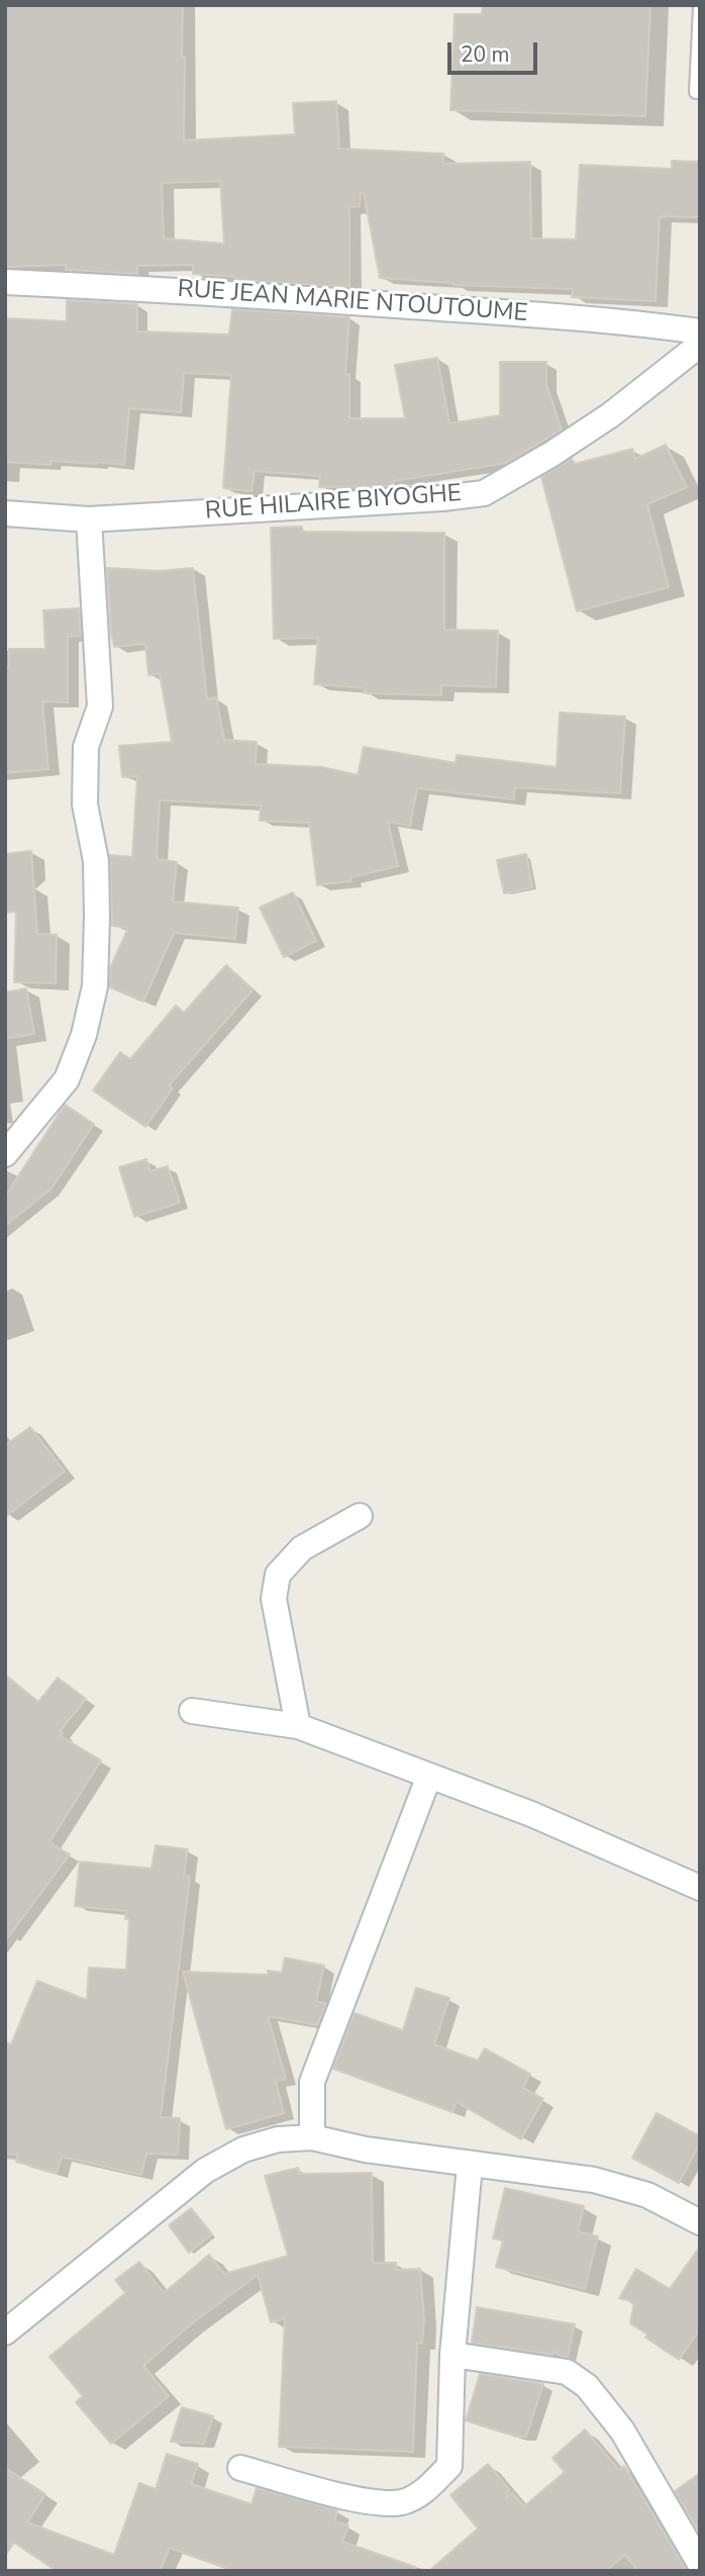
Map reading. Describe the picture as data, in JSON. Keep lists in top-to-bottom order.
{
  "streets": {
    "street": ["RUE JEAN MARIE NTOUTOUME", "RUE HILAIRE BIYOGHE"]
  },
  "scale_bar": "20 m"
}
